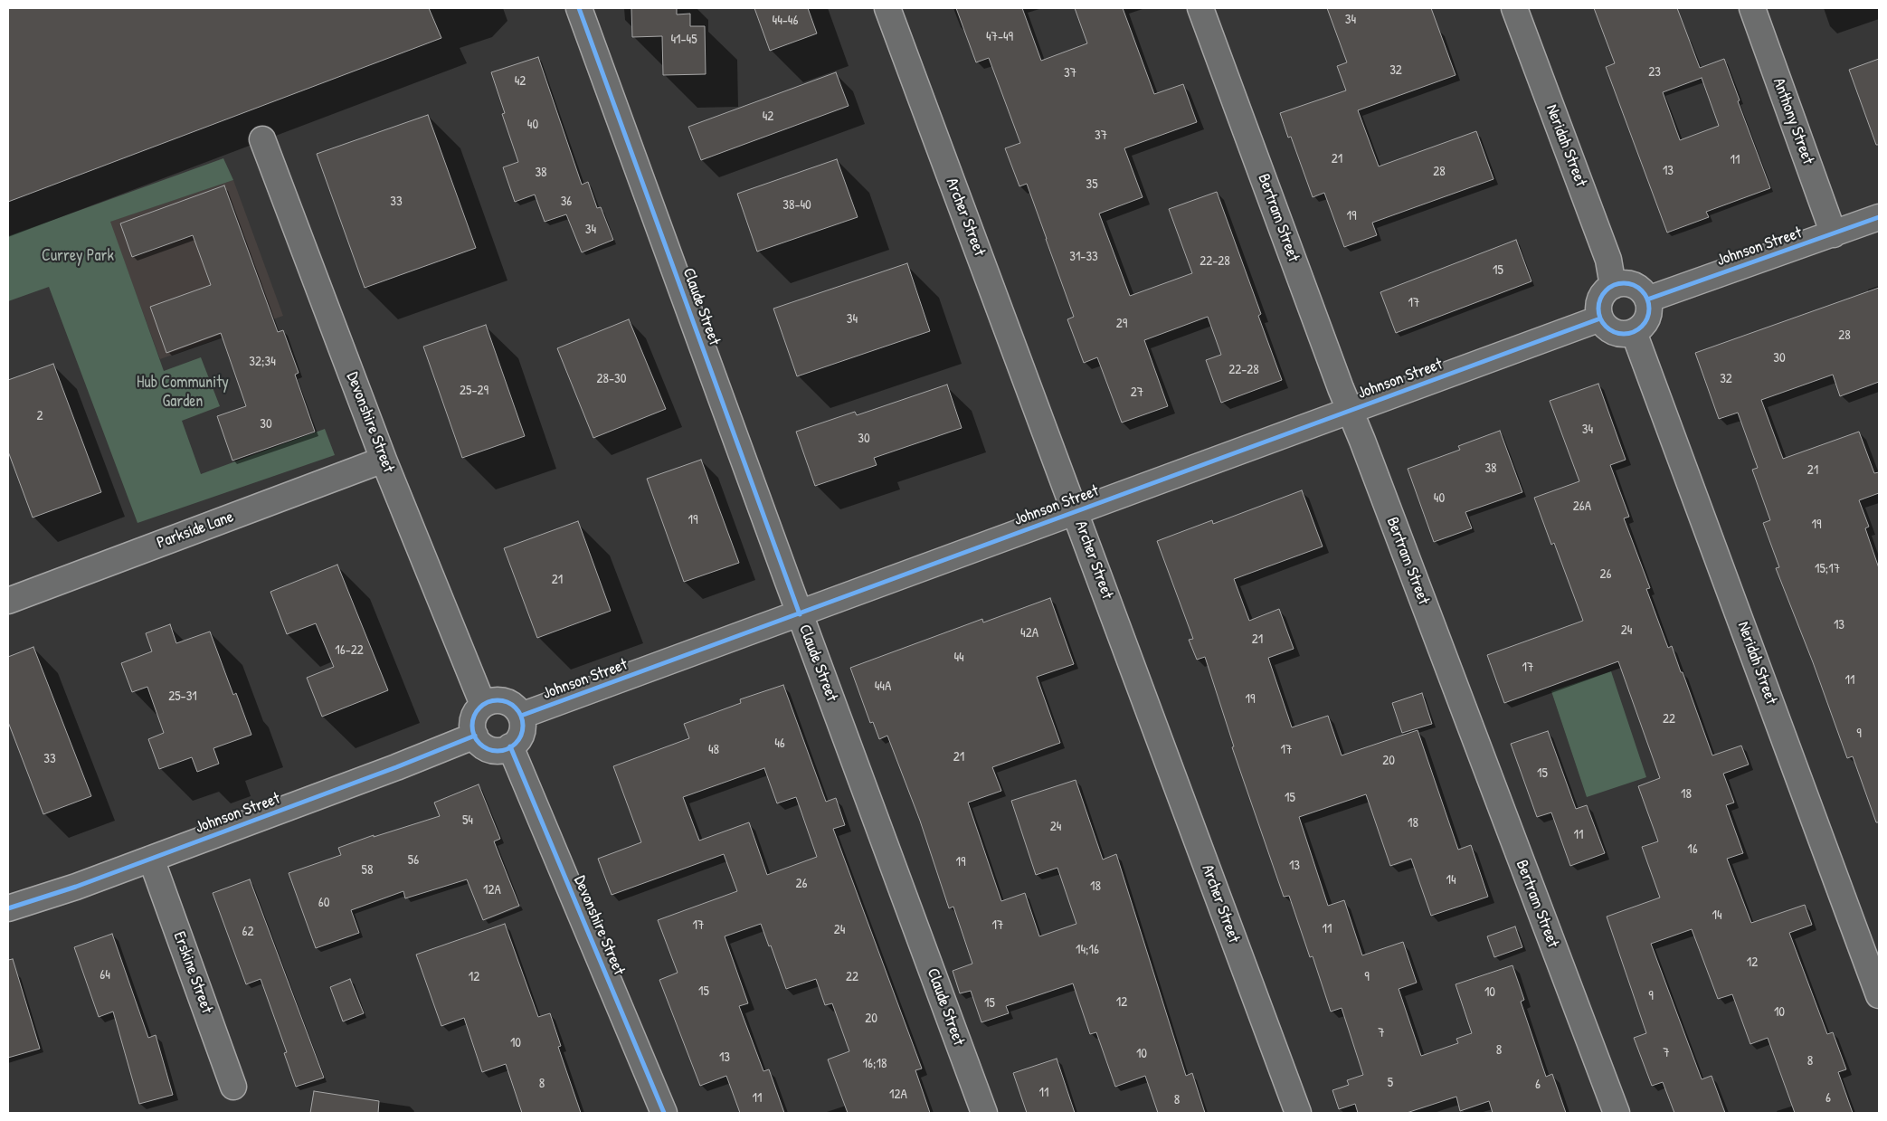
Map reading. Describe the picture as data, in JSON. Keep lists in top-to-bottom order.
{
  "streets": {
    "street": [
      "Anthony Street",
      "Neridah Street",
      "Archer Street",
      "Bertram Street",
      "Johnson Street",
      "Claude Street",
      "Devonshire Street",
      "Parkside Lane",
      "Erskine Street"
    ]
  },
  "crossings": [
    ["Anthony Street", "Johnson Street"],
    ["Neridah Street", "Johnson Street"],
    ["Archer Street", "Johnson Street"],
    ["Bertram Street", "Johnson Street"],
    ["Johnson Street", "Claude Street"],
    ["Johnson Street", "Devonshire Street"],
    ["Johnson Street", "Erskine Street"],
    ["Devonshire Street", "Parkside Lane"]
  ],
  "parks": ["Currey Park", "Hub Community Garden"],
  "house_numbers": [
    "34",
    "44-46",
    "47-49",
    "41-45",
    "32",
    "23",
    "37",
    "42",
    "42",
    "40",
    "37",
    "21",
    "11",
    "13",
    "28",
    "38",
    "35",
    "33",
    "36",
    "38-40",
    "19",
    "34",
    "31-33",
    "22-28",
    "15",
    "17",
    "34",
    "29",
    "28",
    "30",
    "32;34",
    "22-28",
    "28-30",
    "32",
    "25-29",
    "27",
    "2",
    "30",
    "34",
    "30",
    "38",
    "21",
    "40",
    "26A",
    "19",
    "19",
    "15;17",
    "26",
    "21",
    "13",
    "24",
    "42A",
    "21",
    "16-22",
    "44",
    "17",
    "11",
    "44A",
    "25-31",
    "19",
    "22",
    "9",
    "46",
    "48",
    "17",
    "21",
    "33",
    "20",
    "15",
    "18",
    "15",
    "54",
    "18",
    "24",
    "11",
    "16",
    "56",
    "19",
    "13",
    "58",
    "14",
    "26",
    "18",
    "12A",
    "60",
    "14",
    "17",
    "17",
    "11",
    "24",
    "62",
    "14;16",
    "12",
    "64",
    "12",
    "22",
    "9",
    "15",
    "10",
    "9",
    "12",
    "15",
    "10",
    "20",
    "7",
    "10",
    "8",
    "7",
    "10",
    "13",
    "8",
    "16;18",
    "5",
    "8",
    "6",
    "11",
    "12A",
    "11",
    "6",
    "8"
  ]
}
